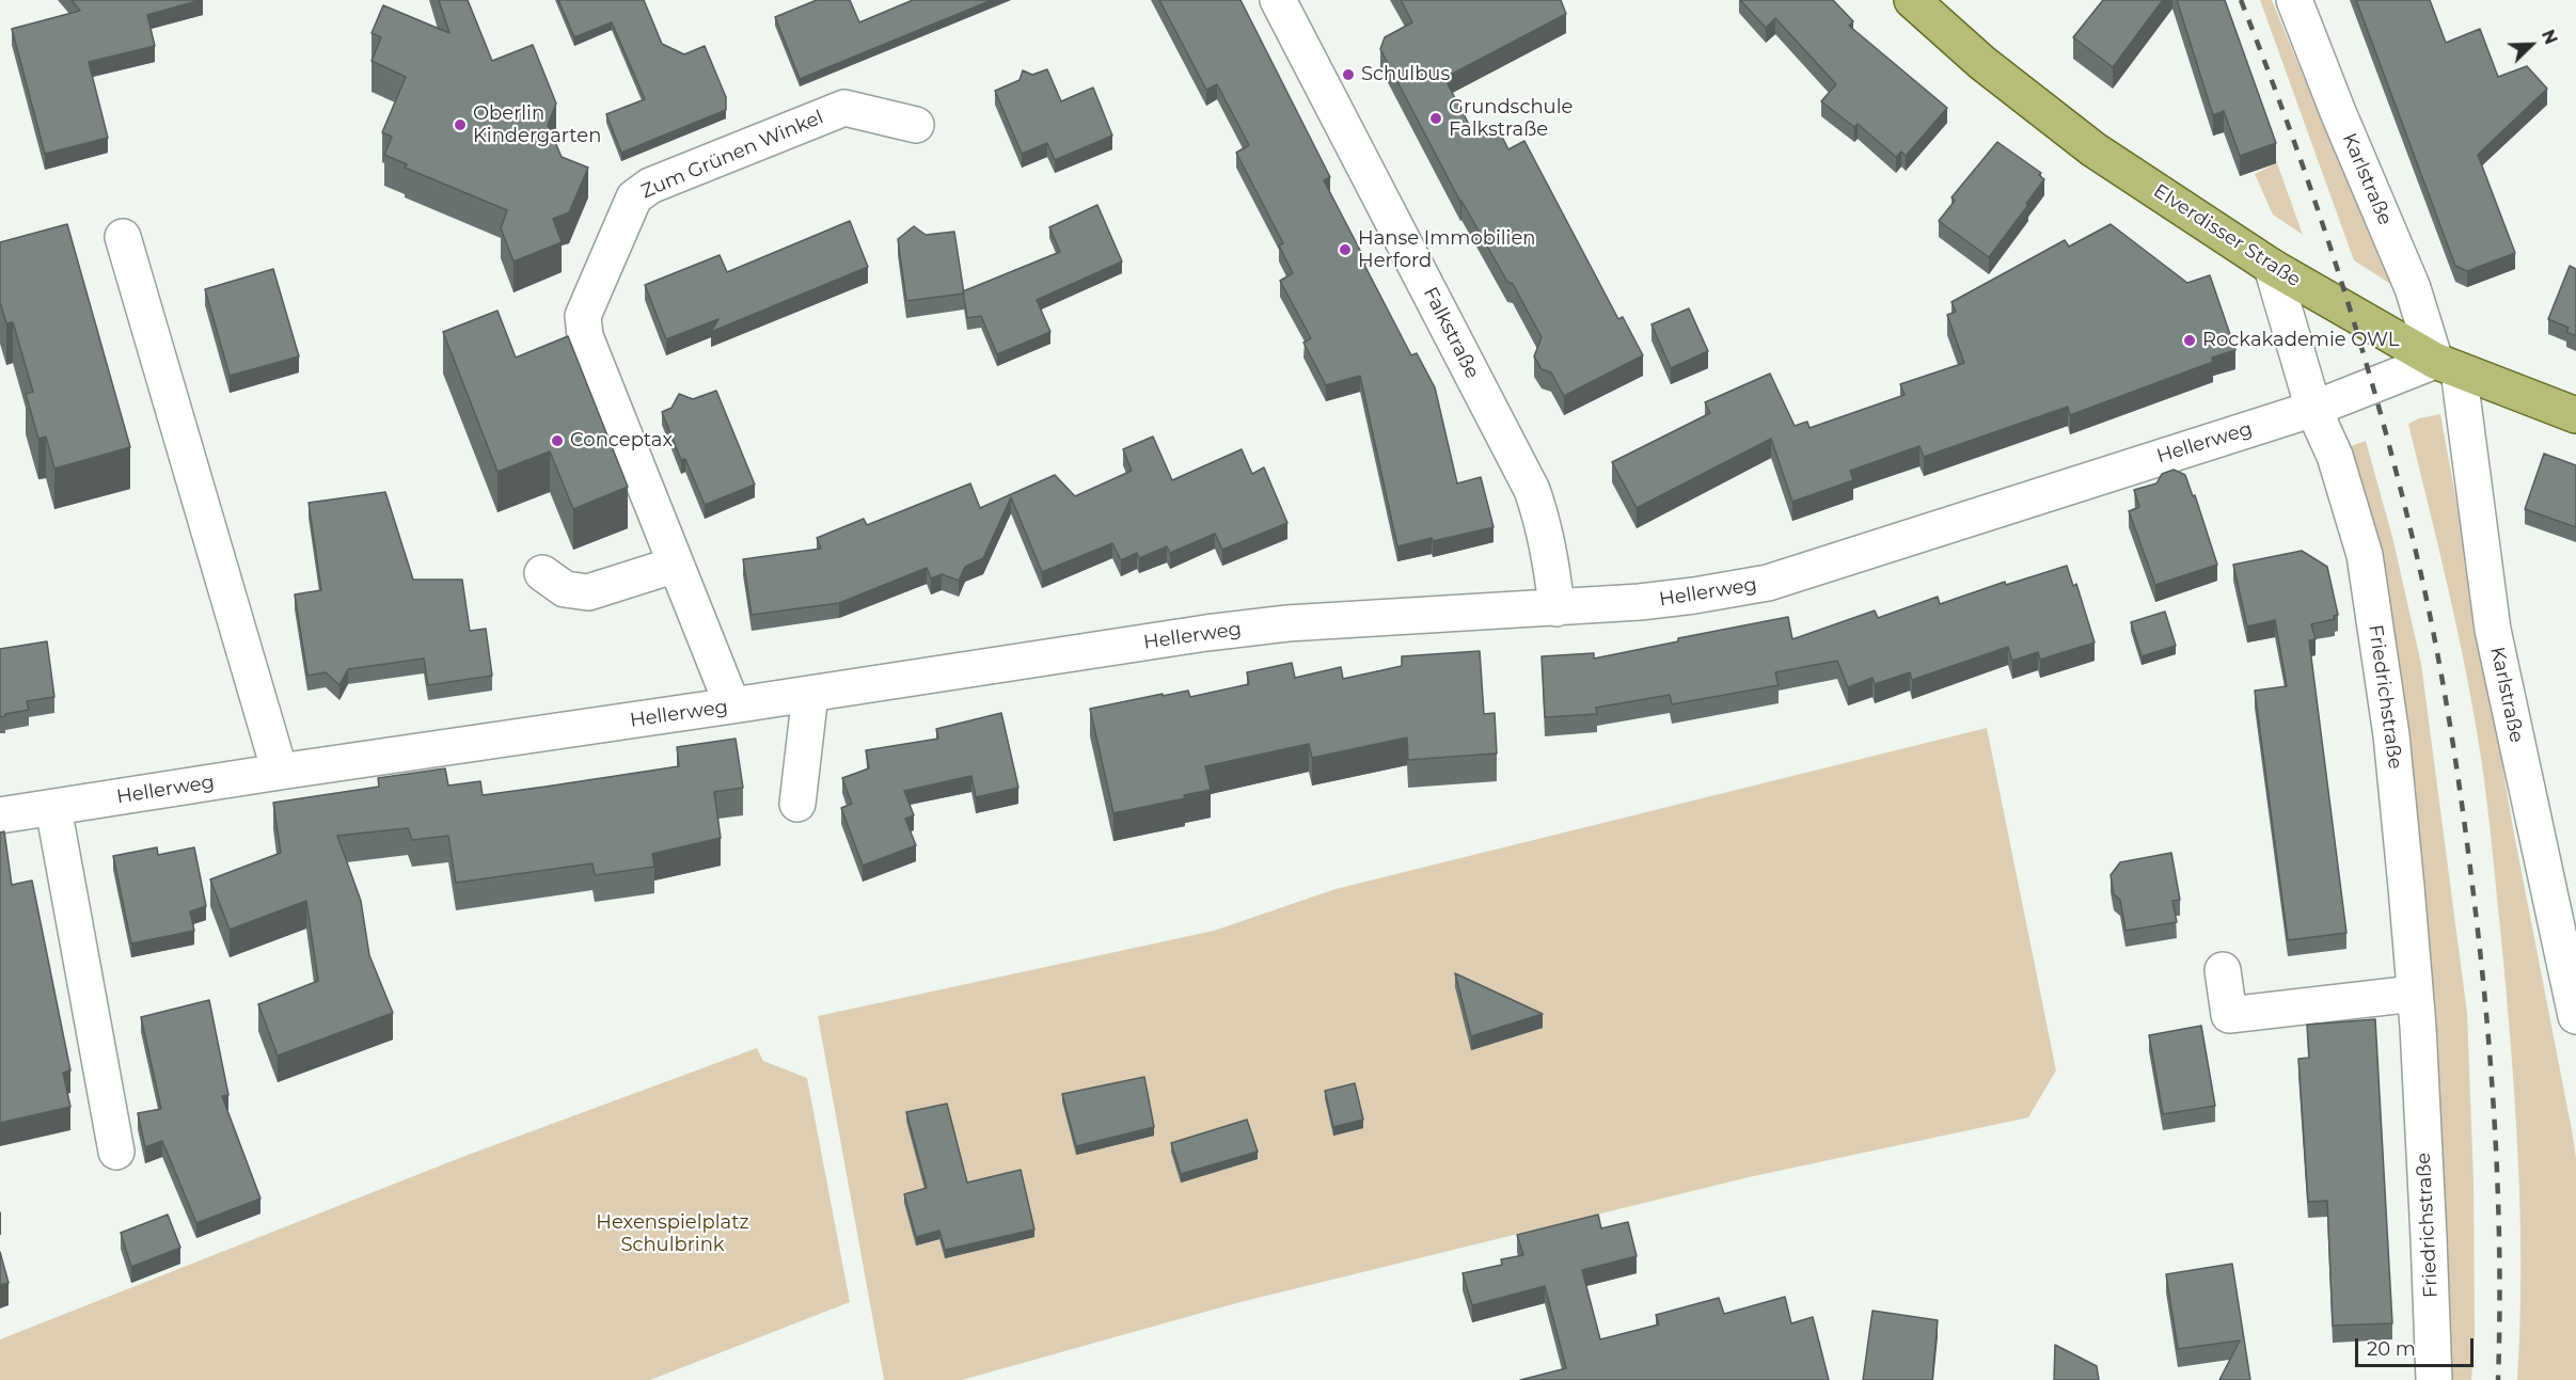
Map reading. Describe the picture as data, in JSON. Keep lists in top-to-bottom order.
{
  "streets": {
    "main road": ["Elverdisser Straße"],
    "street": [
      "Zum Grünen Winkel",
      "Karlstraße",
      "Falkstraße",
      "Hellerweg",
      "Friedrichstraße"
    ]
  },
  "crossings": [
    ["Zum Grünen Winkel", "Hellerweg"],
    ["Karlstraße", "Elverdisser Straße"],
    ["Karlstraße", "Hellerweg"],
    ["Elverdisser Straße", "Hellerweg"],
    ["Falkstraße", "Hellerweg"],
    ["Hellerweg", "Friedrichstraße"]
  ],
  "parks": ["Hexenspielplatz Schulbrink"],
  "places": [
    "Schulbus",
    "Grundschule Falkstraße",
    "Oberlin Kindergarten",
    "Hanse Immobilien Herford",
    "Rockakademie OWL",
    "Conceptax"
  ],
  "scale_bar": "20 m",
  "north": "top right"
}
